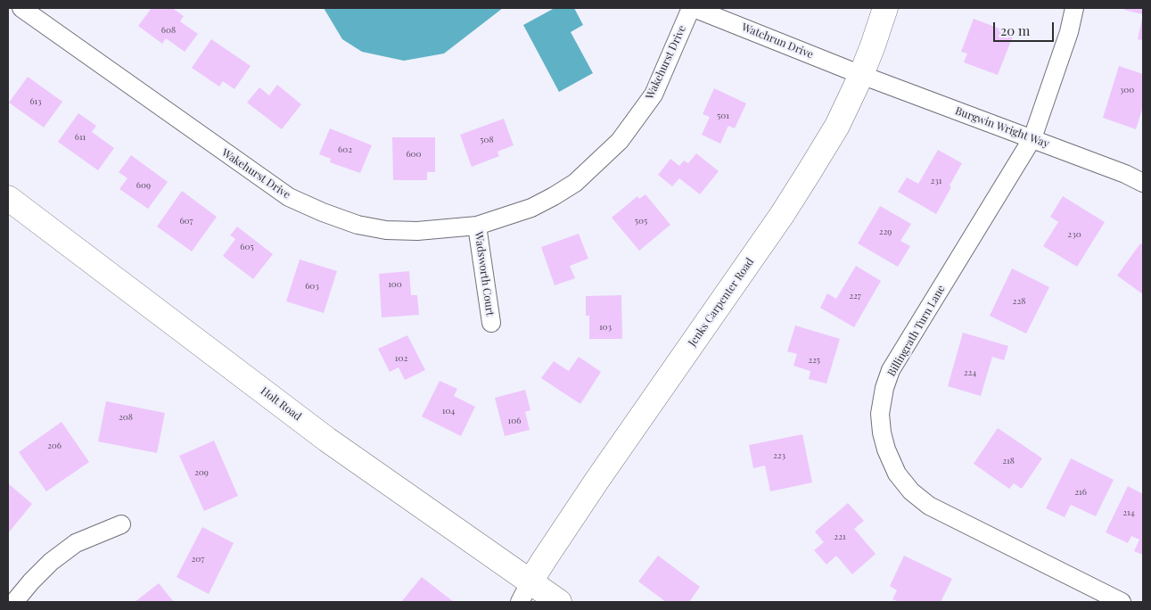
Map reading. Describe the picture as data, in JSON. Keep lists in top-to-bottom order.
{
  "streets": {
    "street": [
      "Watchrun Drive",
      "Wakehurst Drive",
      "Burgwin Wright Way",
      "Wadsworth Court",
      "Jenks Carpenter Road",
      "Billingrath Turn Lane",
      "Holt Road"
    ]
  },
  "crossings": [
    ["Watchrun Drive", "Wakehurst Drive"],
    ["Watchrun Drive", "Burgwin Wright Way"],
    ["Watchrun Drive", "Jenks Carpenter Road"],
    ["Wakehurst Drive", "Wadsworth Court"],
    ["Burgwin Wright Way", "Jenks Carpenter Road"],
    ["Burgwin Wright Way", "Billingrath Turn Lane"],
    ["Jenks Carpenter Road", "Holt Road"]
  ],
  "house_numbers": [
    "608",
    "300",
    "613",
    "501",
    "611",
    "508",
    "602",
    "600",
    "231",
    "609",
    "607",
    "505",
    "229",
    "230",
    "605",
    "100",
    "603",
    "227",
    "228",
    "103",
    "102",
    "225",
    "224",
    "104",
    "208",
    "106",
    "206",
    "223",
    "218",
    "209",
    "216",
    "214",
    "221",
    "207"
  ],
  "scale_bar": "20 m"
}
